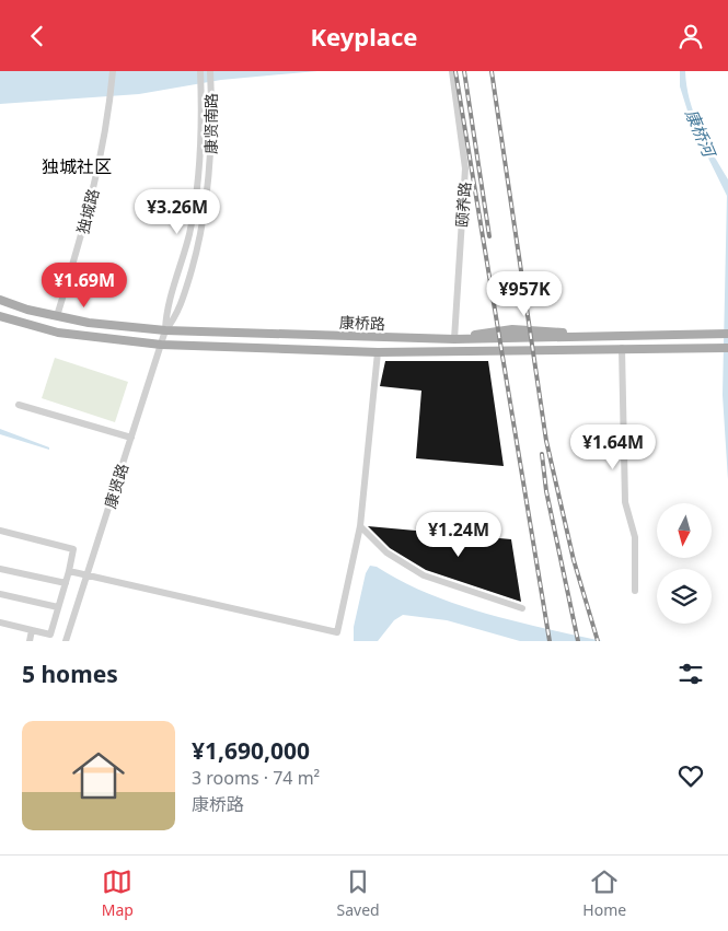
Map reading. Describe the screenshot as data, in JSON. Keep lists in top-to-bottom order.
{
  "streets": {
    "main road": ["康桥路"],
    "street": [
      "康贤南路",
      "颐养路",
      "独城路",
      "康贤路"
    ]
  },
  "crossings": [
    ["康贤南路", "康桥路"],
    ["康贤南路", "康贤路"],
    ["颐养路", "康桥路"],
    ["独城路", "康桥路"],
    ["康桥路", "康贤路"]
  ],
  "districts": ["独城社区"],
  "water": ["康桥河"],
  "north": "bottom",
  "page": {
    "header": "Keyplace",
    "price": [
      "¥3.26M",
      "¥1.69M",
      "¥957K",
      "¥1.64M",
      "¥1.24M"
    ],
    "heading": "5 homes",
    "list": [
      {
        "name": "¥1,690,000",
        "note": "3 rooms · 74 m² · 康桥路"
      }
    ],
    "tabs": ["Map", "Saved", "Home"]
  }
}
